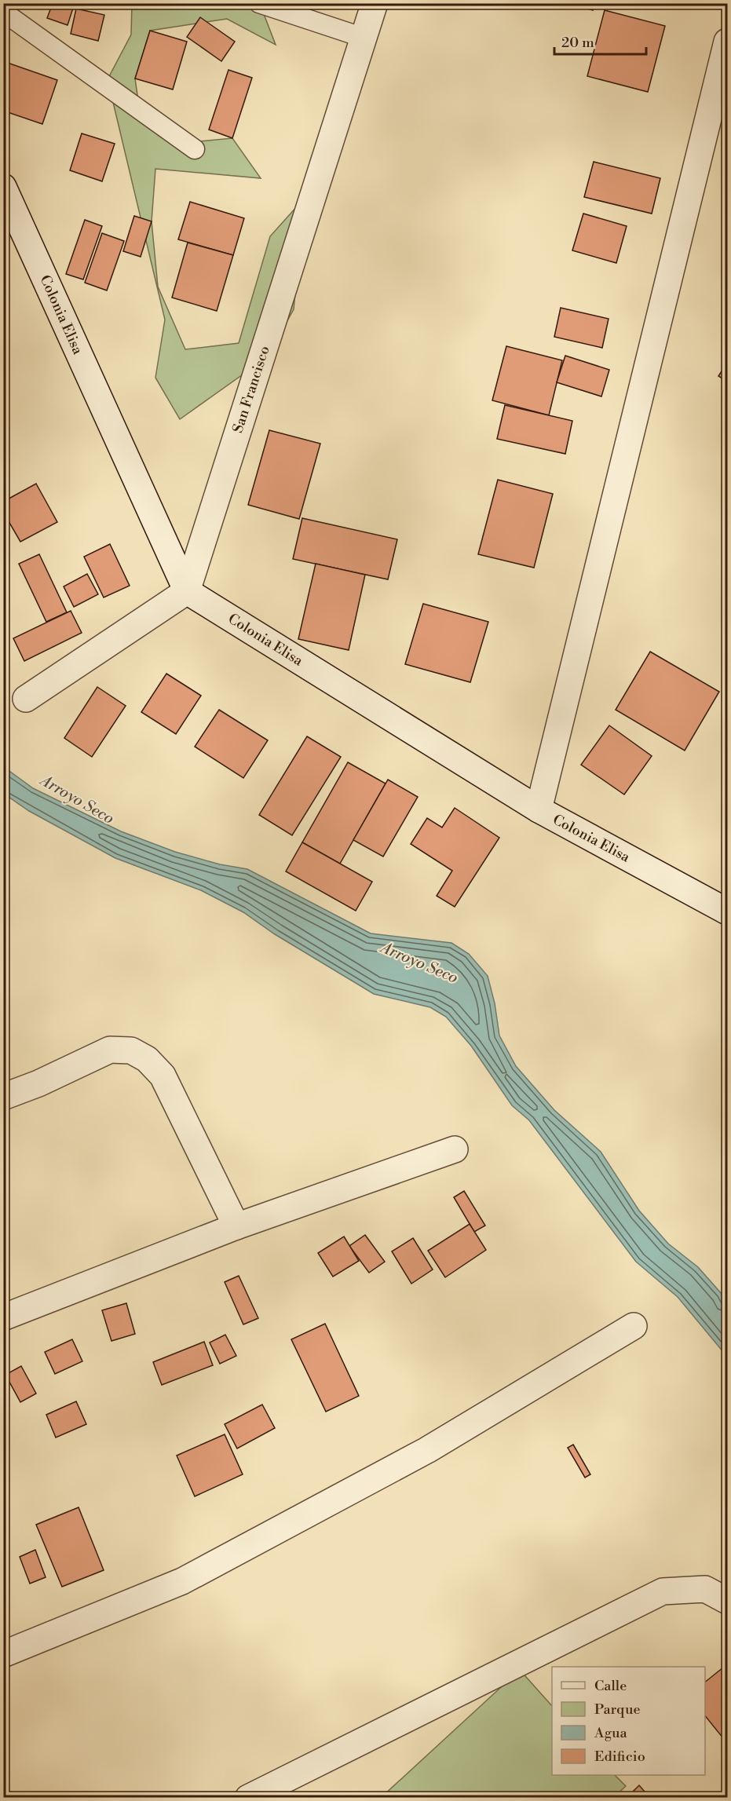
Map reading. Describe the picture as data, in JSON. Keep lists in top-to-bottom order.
{
  "streets": {
    "street": ["Colonia Elisa", "San Francisco"]
  },
  "crossings": [
    ["Colonia Elisa", "San Francisco"]
  ],
  "water": ["Arroyo Seco"],
  "legend": [
    "Calle",
    "Parque",
    "Agua",
    "Edificio"
  ],
  "scale_bar": "20 m"
}
